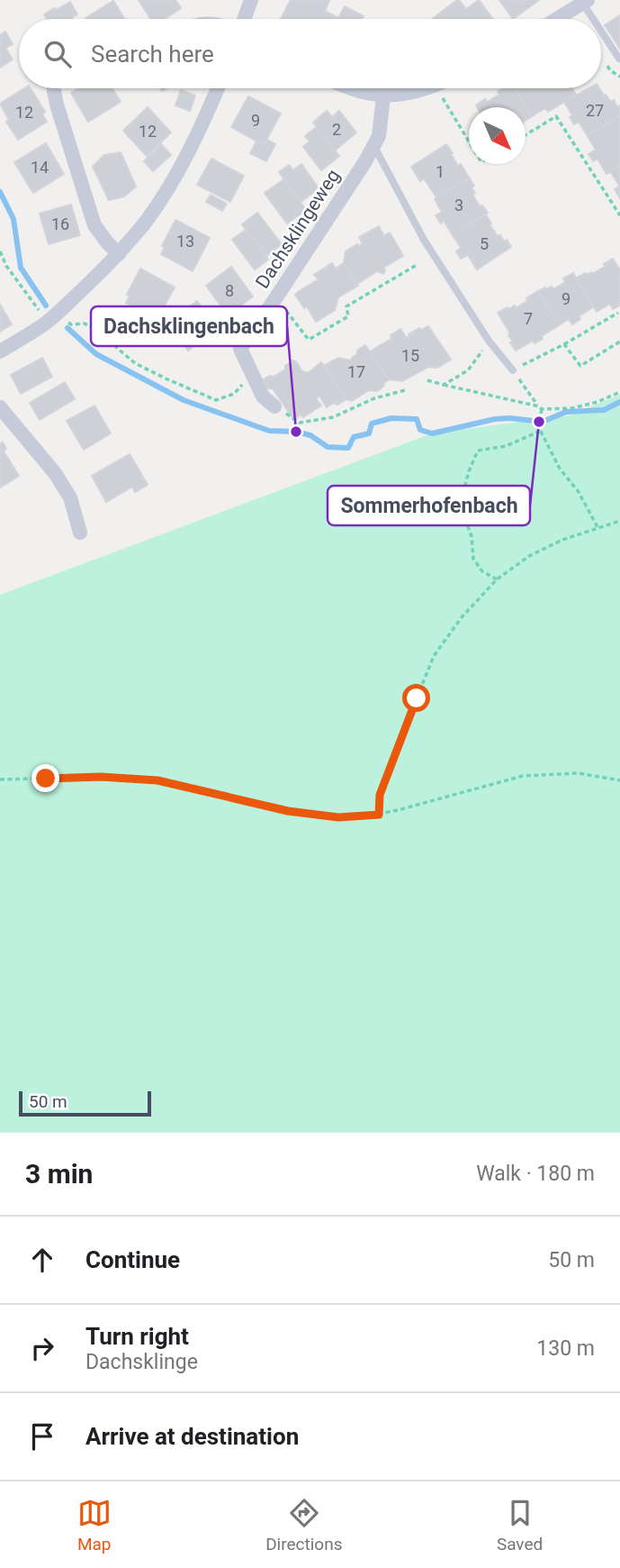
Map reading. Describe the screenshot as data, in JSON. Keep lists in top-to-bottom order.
{
  "streets": {
    "street": ["Dachsklingeweg"]
  },
  "places": ["Sommerhofenbach", "Dachsklingenbach"],
  "house_numbers": [
    "27",
    "12",
    "9",
    "2",
    "12",
    "14",
    "1",
    "3",
    "16",
    "13",
    "5",
    "8",
    "9",
    "7",
    "15",
    "17"
  ],
  "scale_bar": "50 m",
  "north": "bottom right",
  "page": {
    "search": "Search here",
    "scale": "50 m",
    "heading": ["3 min", "Walk · 180 m"],
    "list": [
      ["Continue", "50 m"],
      ["Turn right", "Dachsklinge", "130 m"],
      "Arrive at destination"
    ],
    "nav": ["Map", "Directions", "Saved"]
  }
}
